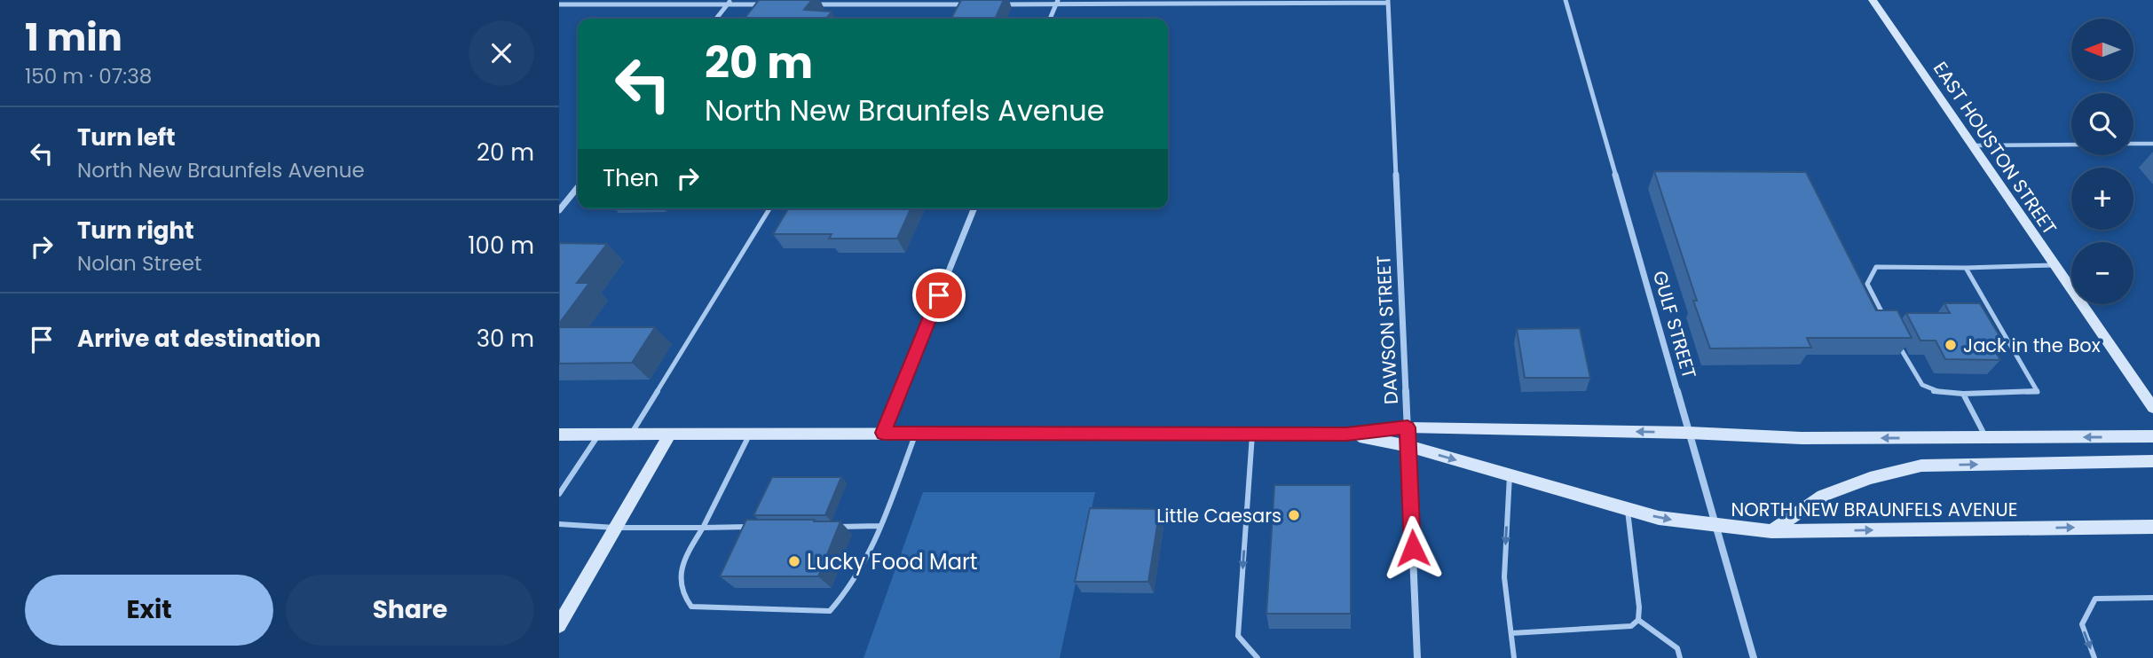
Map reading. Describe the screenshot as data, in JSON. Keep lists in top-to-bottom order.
{
  "streets": {
    "main road": ["EAST HOUSTON STREET", "NORTH NEW BRAUNFELS AVENUE"],
    "street": ["GULF STREET", "DAWSON STREET"]
  },
  "crossings": [
    ["GULF STREET", "NORTH NEW BRAUNFELS AVENUE"],
    ["DAWSON STREET", "NORTH NEW BRAUNFELS AVENUE"]
  ],
  "places": ["Jack in the Box", "Little Caesars", "Lucky Food Mart"],
  "north": "left",
  "page": {
    "heading": ["1 min", "150 m · 07:38"],
    "map_buttons": ["+", "−"],
    "turn": ["20 m", "North New Braunfels Avenue"],
    "list": [
      {
        "name": "Turn left",
        "note": "North New Braunfels Avenue",
        "value": "20 m"
      },
      {
        "name": "Turn right",
        "note": "Nolan Street",
        "value": "100 m"
      },
      {
        "name": "Arrive at destination",
        "value": "30 m"
      }
    ],
    "then": "Then",
    "buttons": ["Exit", "Share"]
  }
}
